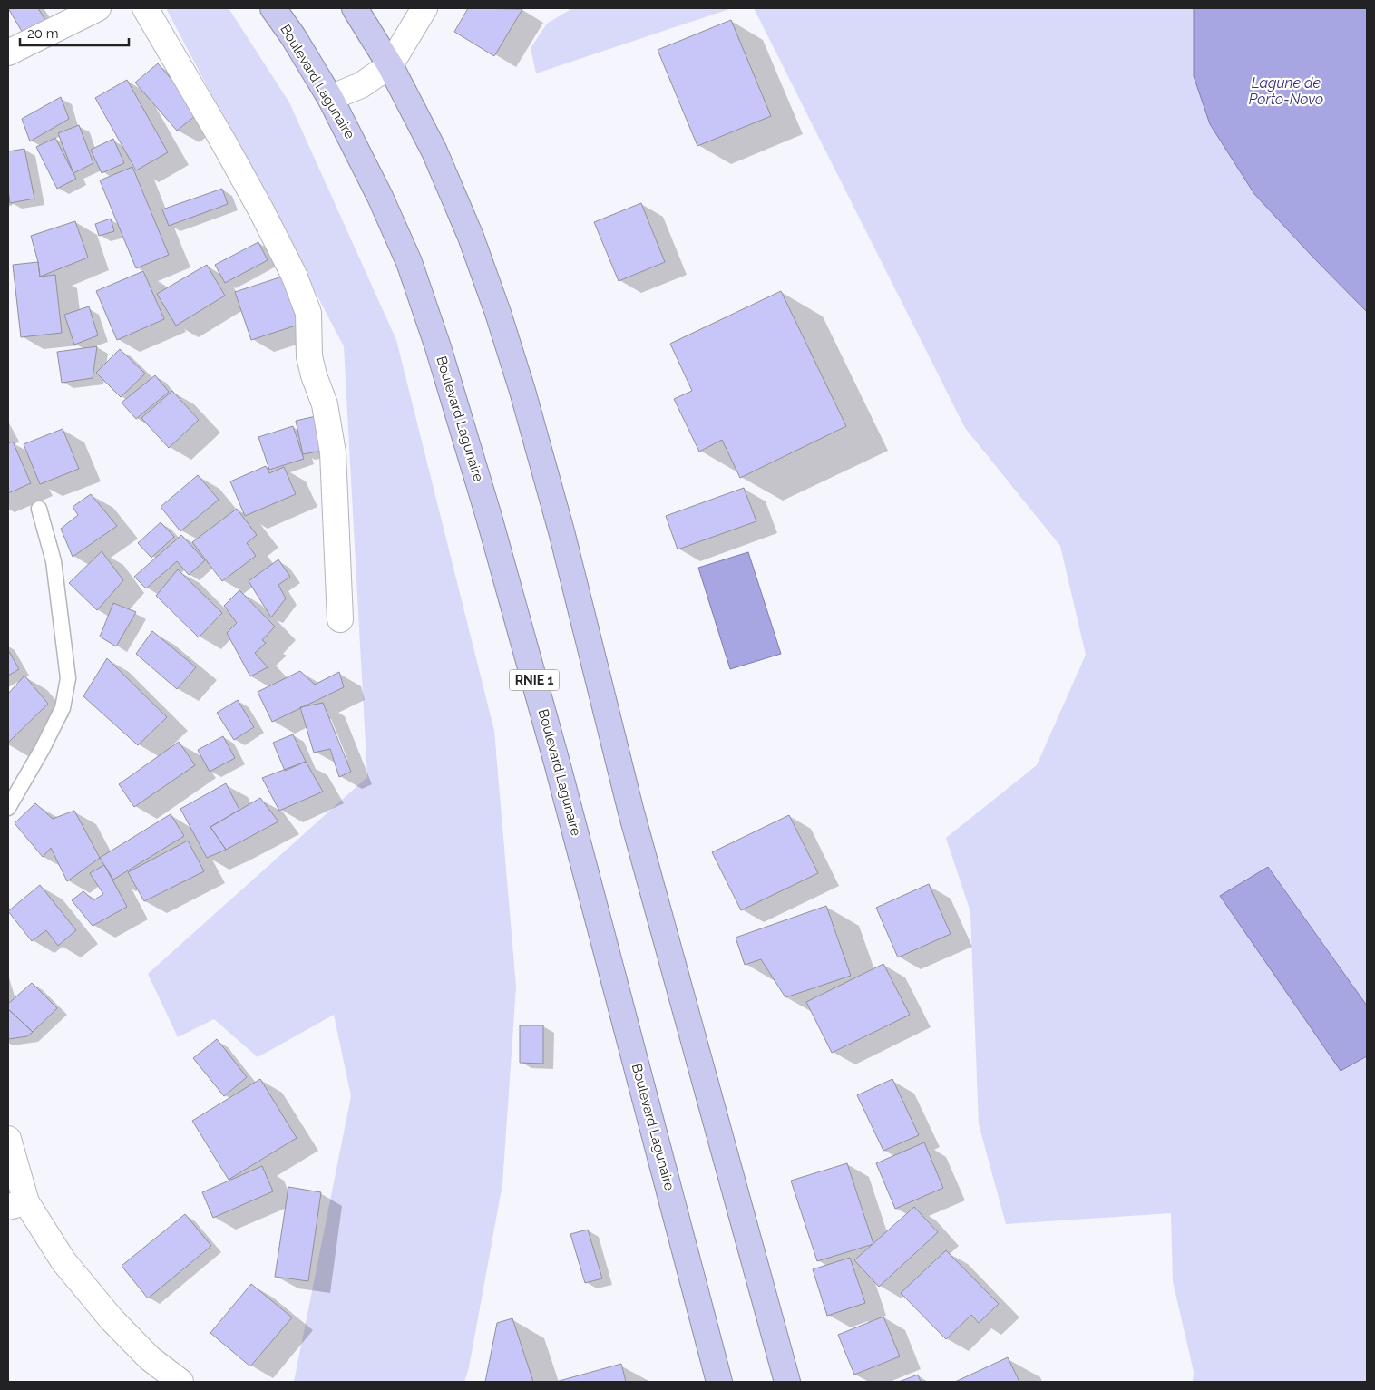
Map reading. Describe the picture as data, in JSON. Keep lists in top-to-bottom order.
{
  "streets": {
    "highway": ["Boulevard Lagunaire", "RNIE 1"]
  },
  "water": ["Lagune de Porto-Novo"],
  "scale_bar": "20 m"
}
